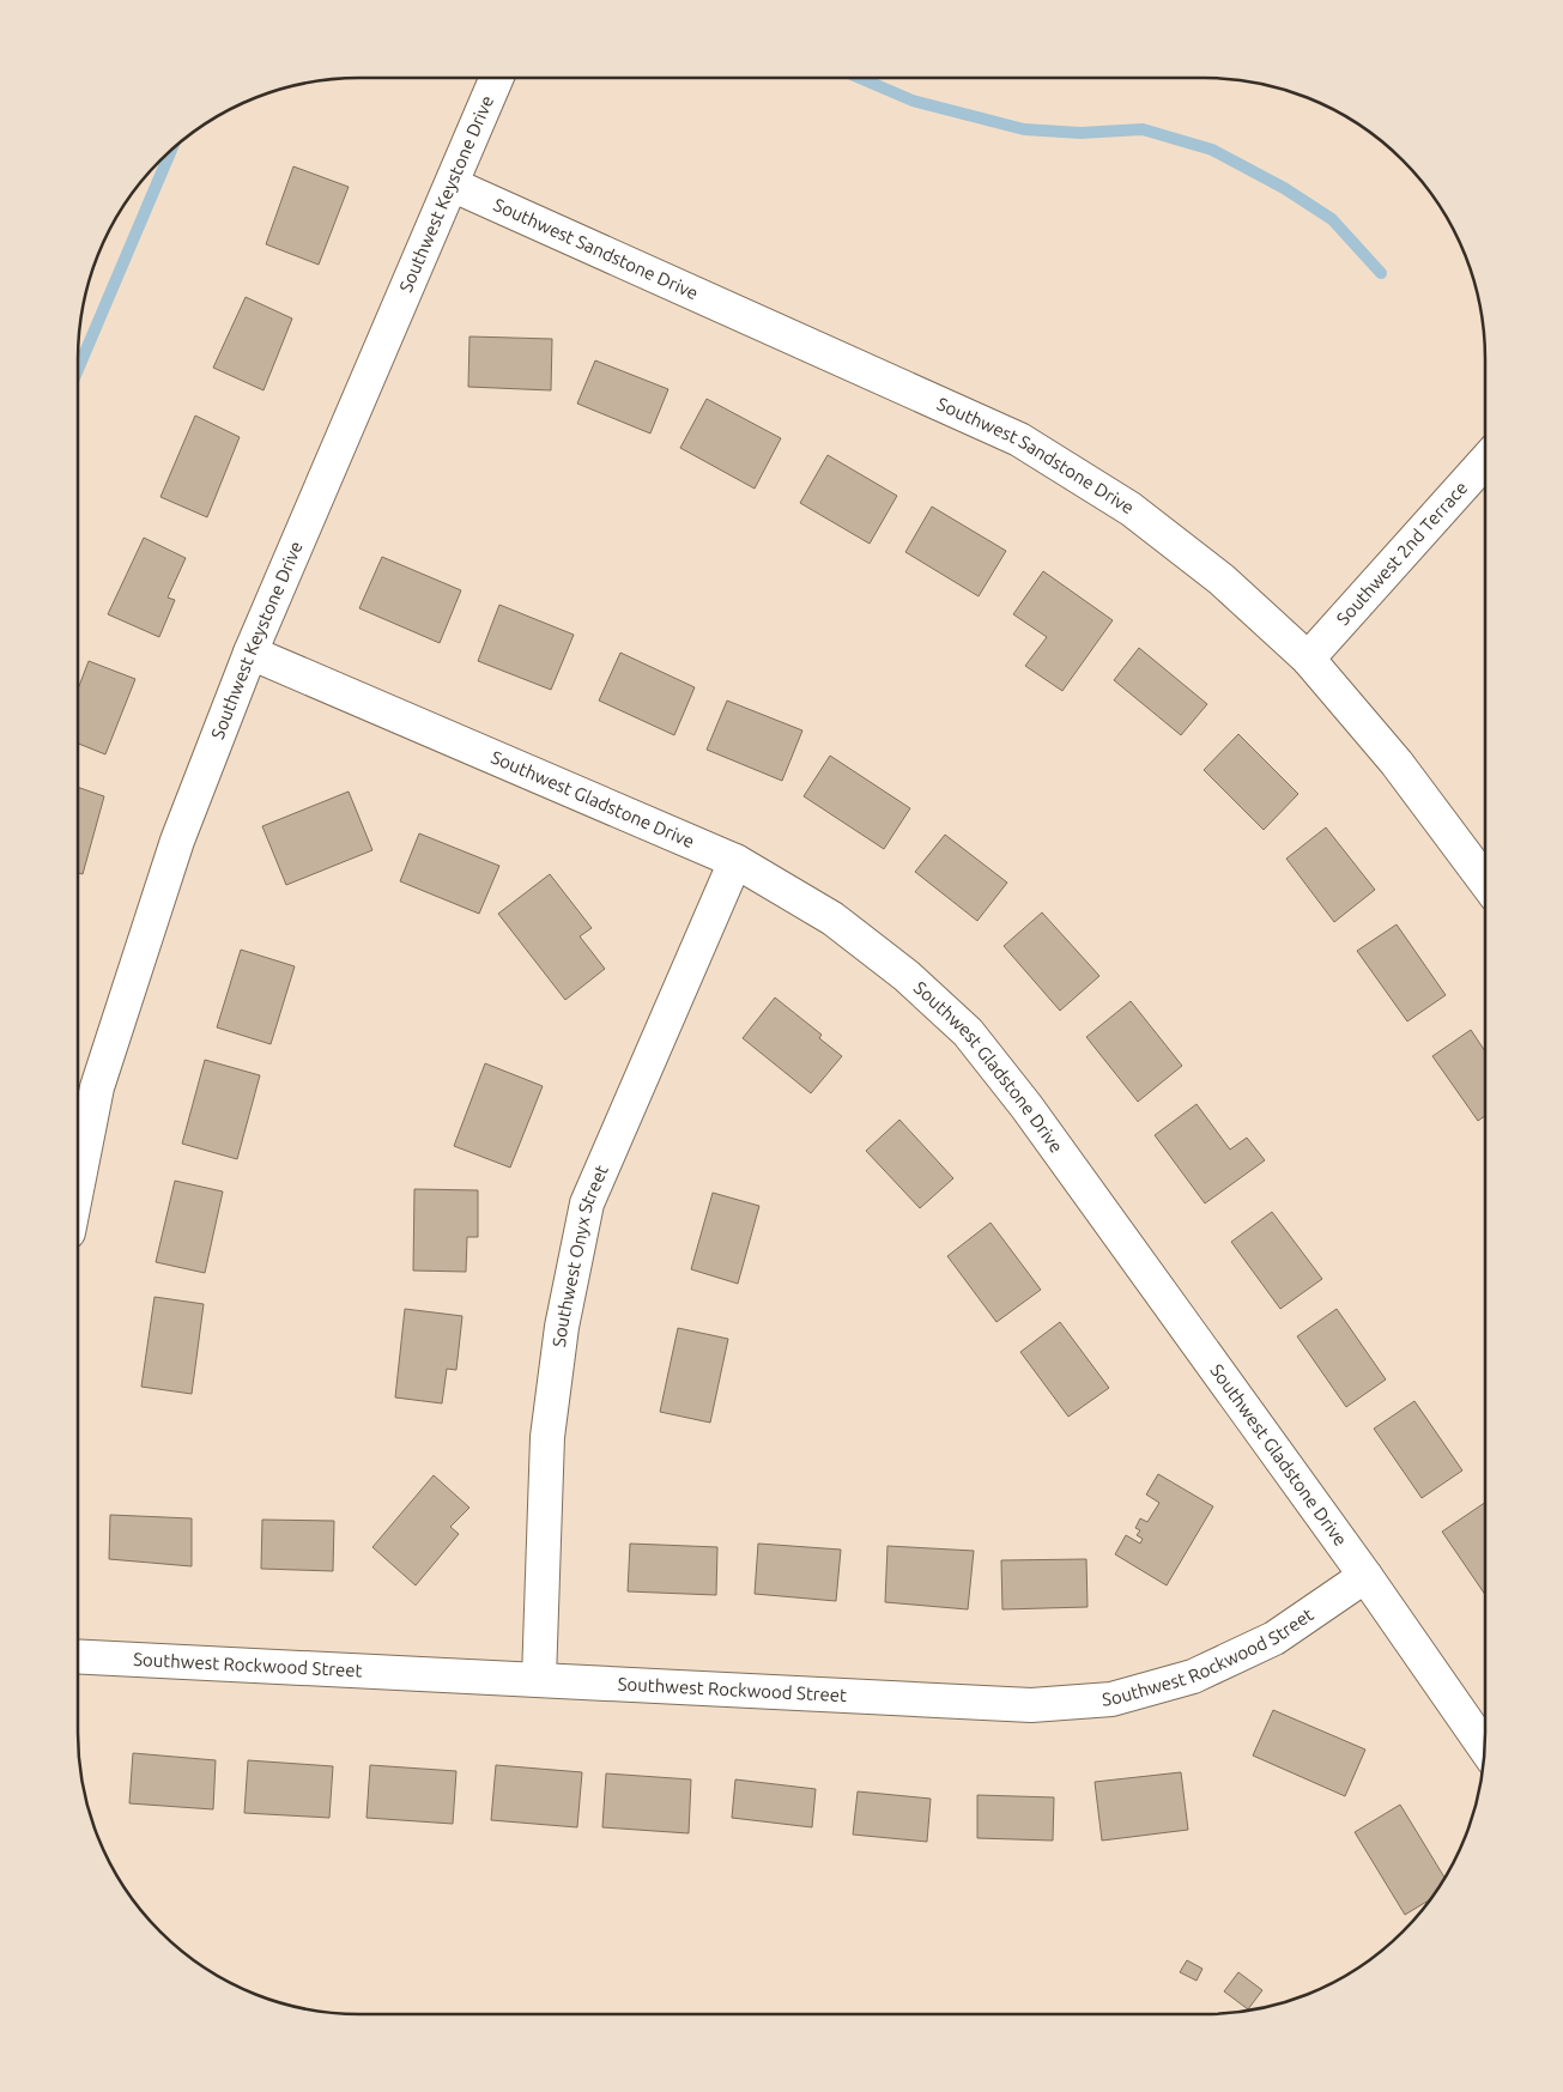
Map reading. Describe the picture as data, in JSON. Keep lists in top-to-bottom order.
{
  "streets": {
    "street": [
      "Southwest Keystone Drive",
      "Southwest Sandstone Drive",
      "Southwest 2nd Terrace",
      "Southwest Gladstone Drive",
      "Southwest Onyx Street",
      "Southwest Rockwood Street"
    ]
  },
  "crossings": [
    ["Southwest Keystone Drive", "Southwest Sandstone Drive"],
    ["Southwest Keystone Drive", "Southwest Gladstone Drive"],
    ["Southwest Sandstone Drive", "Southwest 2nd Terrace"],
    ["Southwest Gladstone Drive", "Southwest Onyx Street"],
    ["Southwest Gladstone Drive", "Southwest Rockwood Street"],
    ["Southwest Onyx Street", "Southwest Rockwood Street"]
  ]
}
